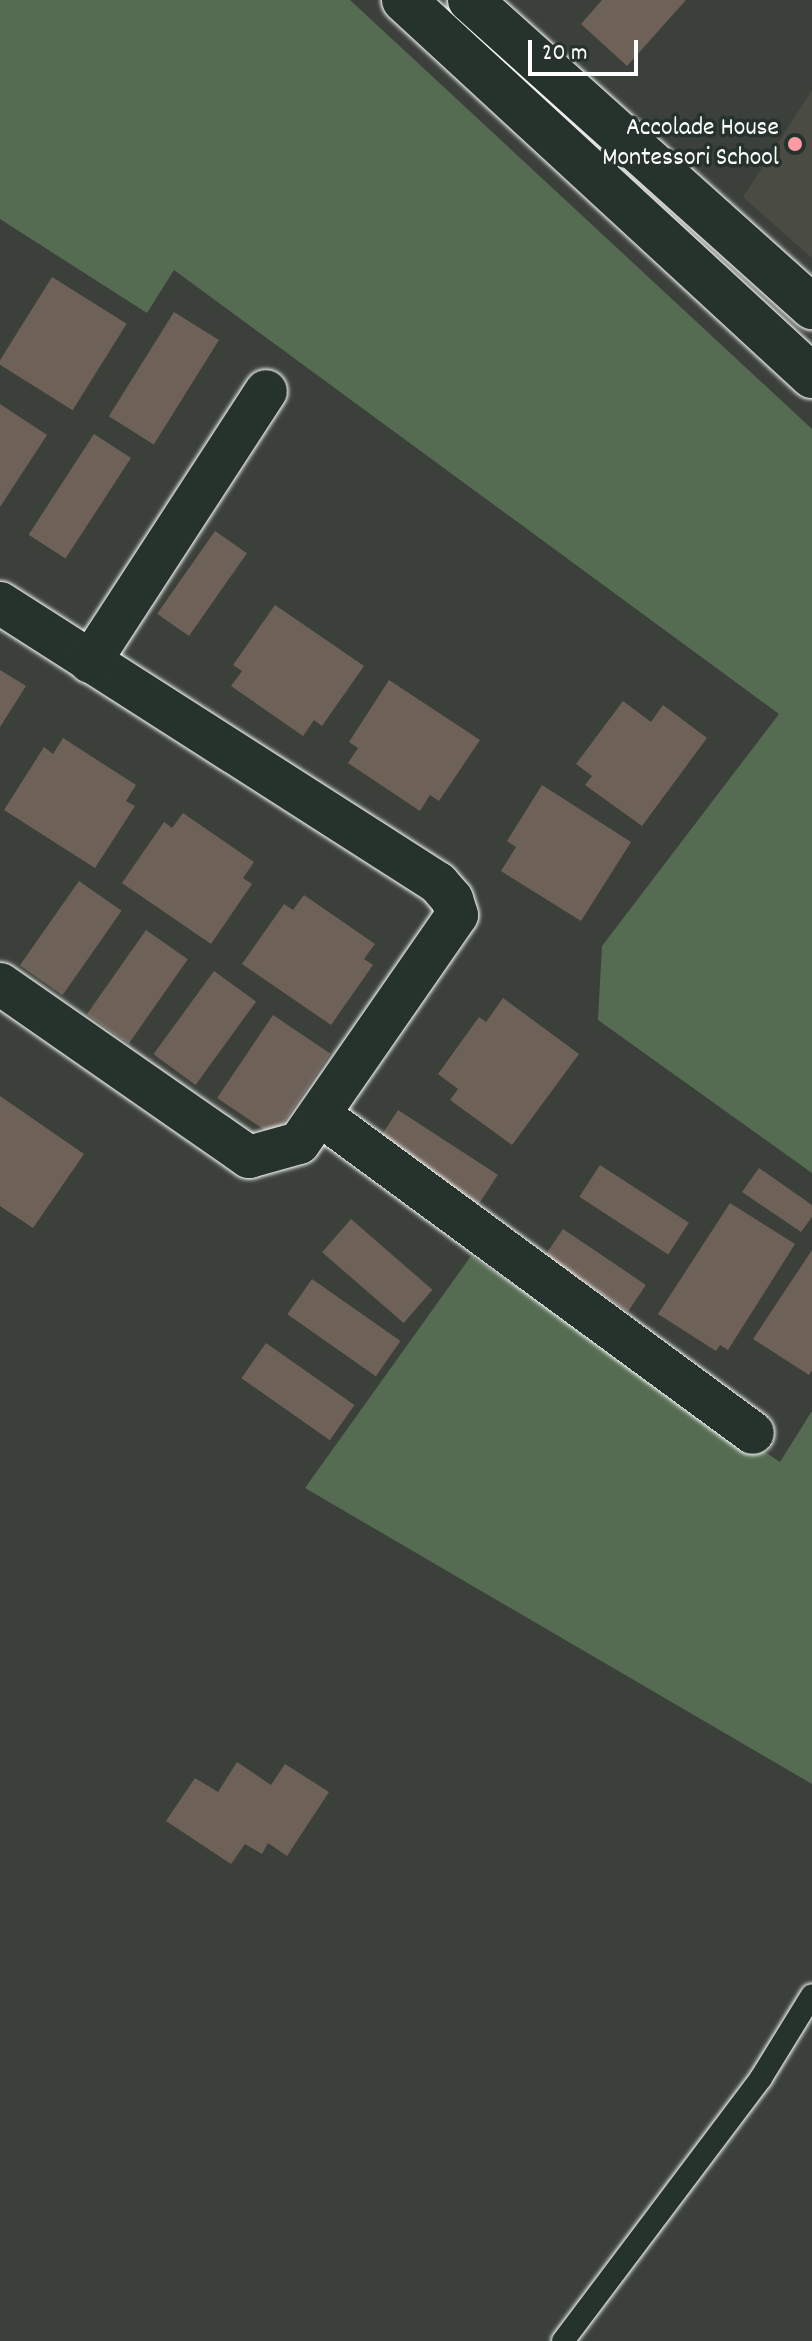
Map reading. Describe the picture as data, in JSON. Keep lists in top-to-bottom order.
{
  "places": ["Accolade House Montessori School"],
  "scale_bar": "20 m"
}
